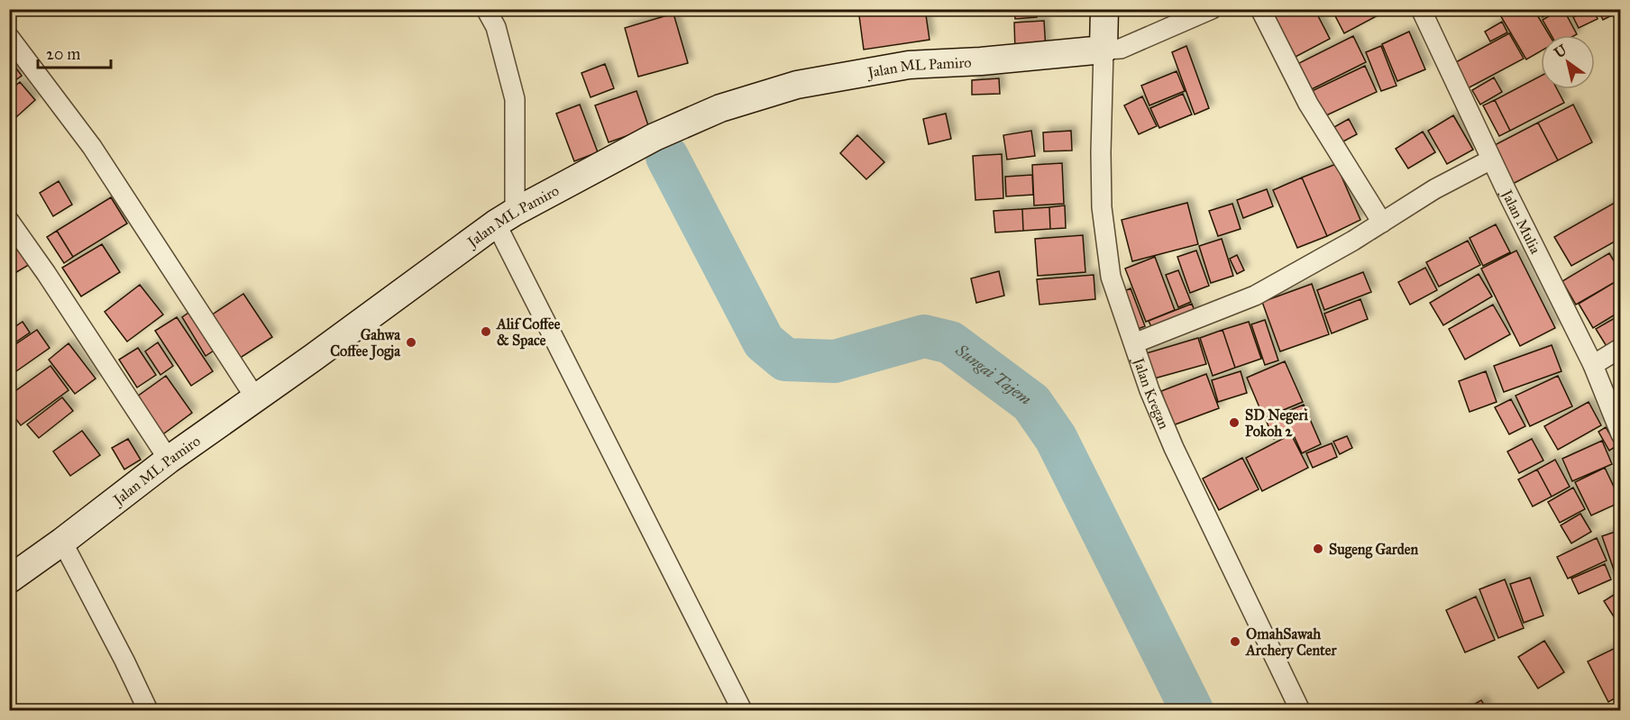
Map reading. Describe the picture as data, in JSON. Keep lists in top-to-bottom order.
{
  "streets": {
    "street": ["Jalan ML Pamiro", "Jalan Mulia", "Jalan Kregan"]
  },
  "crossings": [
    ["Jalan ML Pamiro", "Jalan Kregan"]
  ],
  "water": ["Sungai Tajem"],
  "places": [
    "Alif Coffee & Space",
    "Gahwa Coffee Jogja",
    "SD Negeri Pokoh 2",
    "Sugeng Garden",
    "OmahSawah Archery Center"
  ],
  "scale_bar": "20 m",
  "north": "top left"
}
